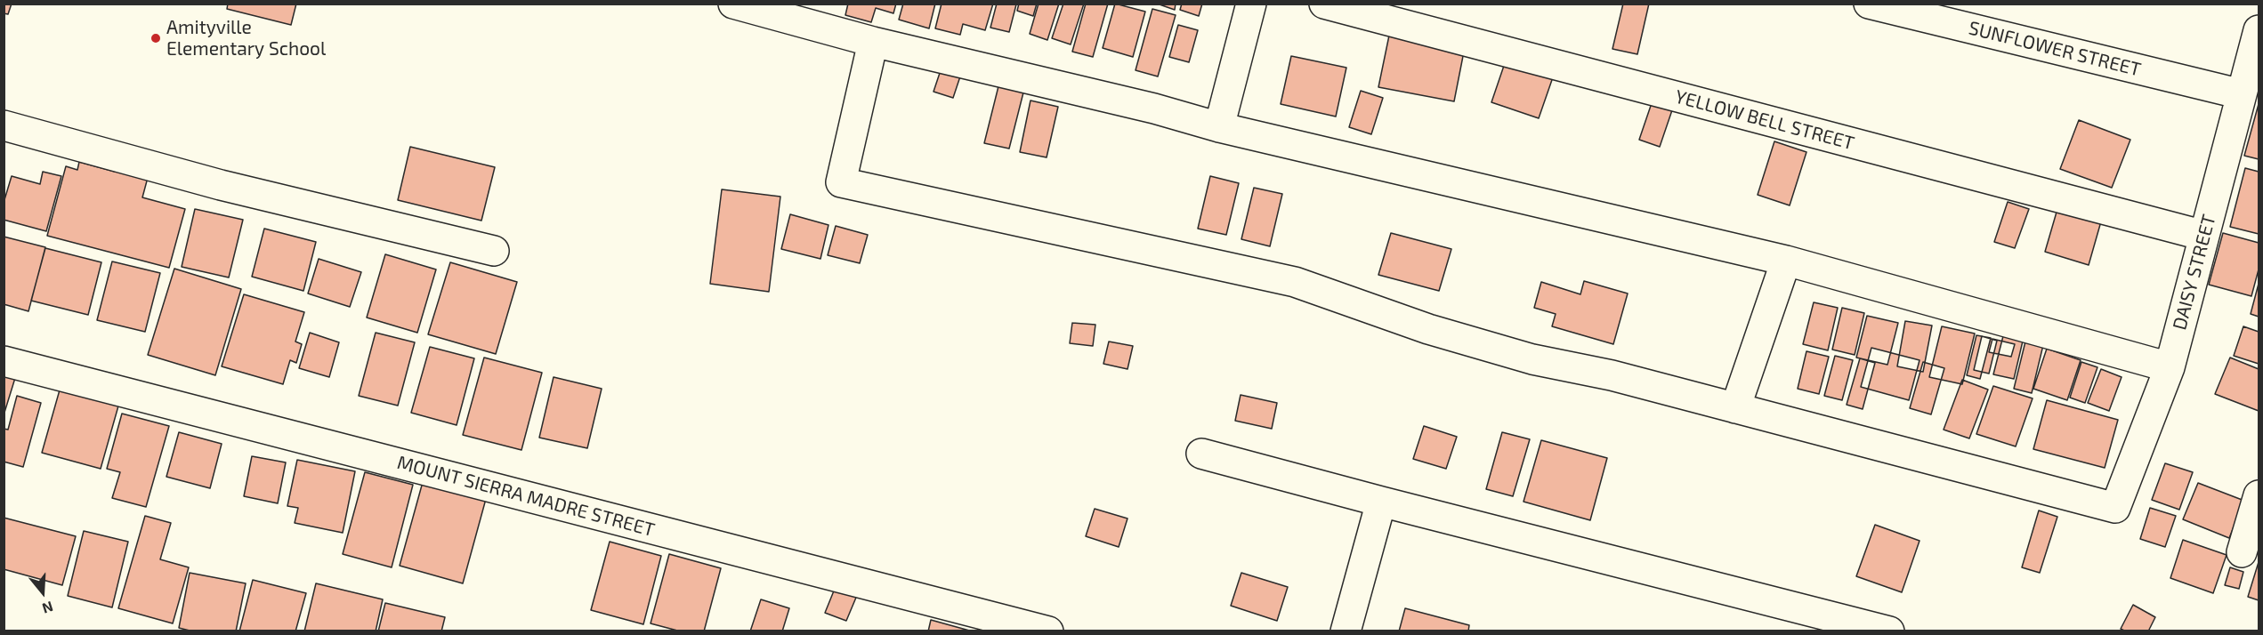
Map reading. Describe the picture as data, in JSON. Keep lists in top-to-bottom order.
{
  "streets": {
    "street": [
      "SUNFLOWER STREET",
      "YELLOW BELL STREET",
      "DAISY STREET",
      "MOUNT SIERRA MADRE STREET"
    ]
  },
  "crossings": [
    ["SUNFLOWER STREET", "DAISY STREET"],
    ["YELLOW BELL STREET", "DAISY STREET"]
  ],
  "places": ["Amityville Elementary School"],
  "north": "bottom"
}
